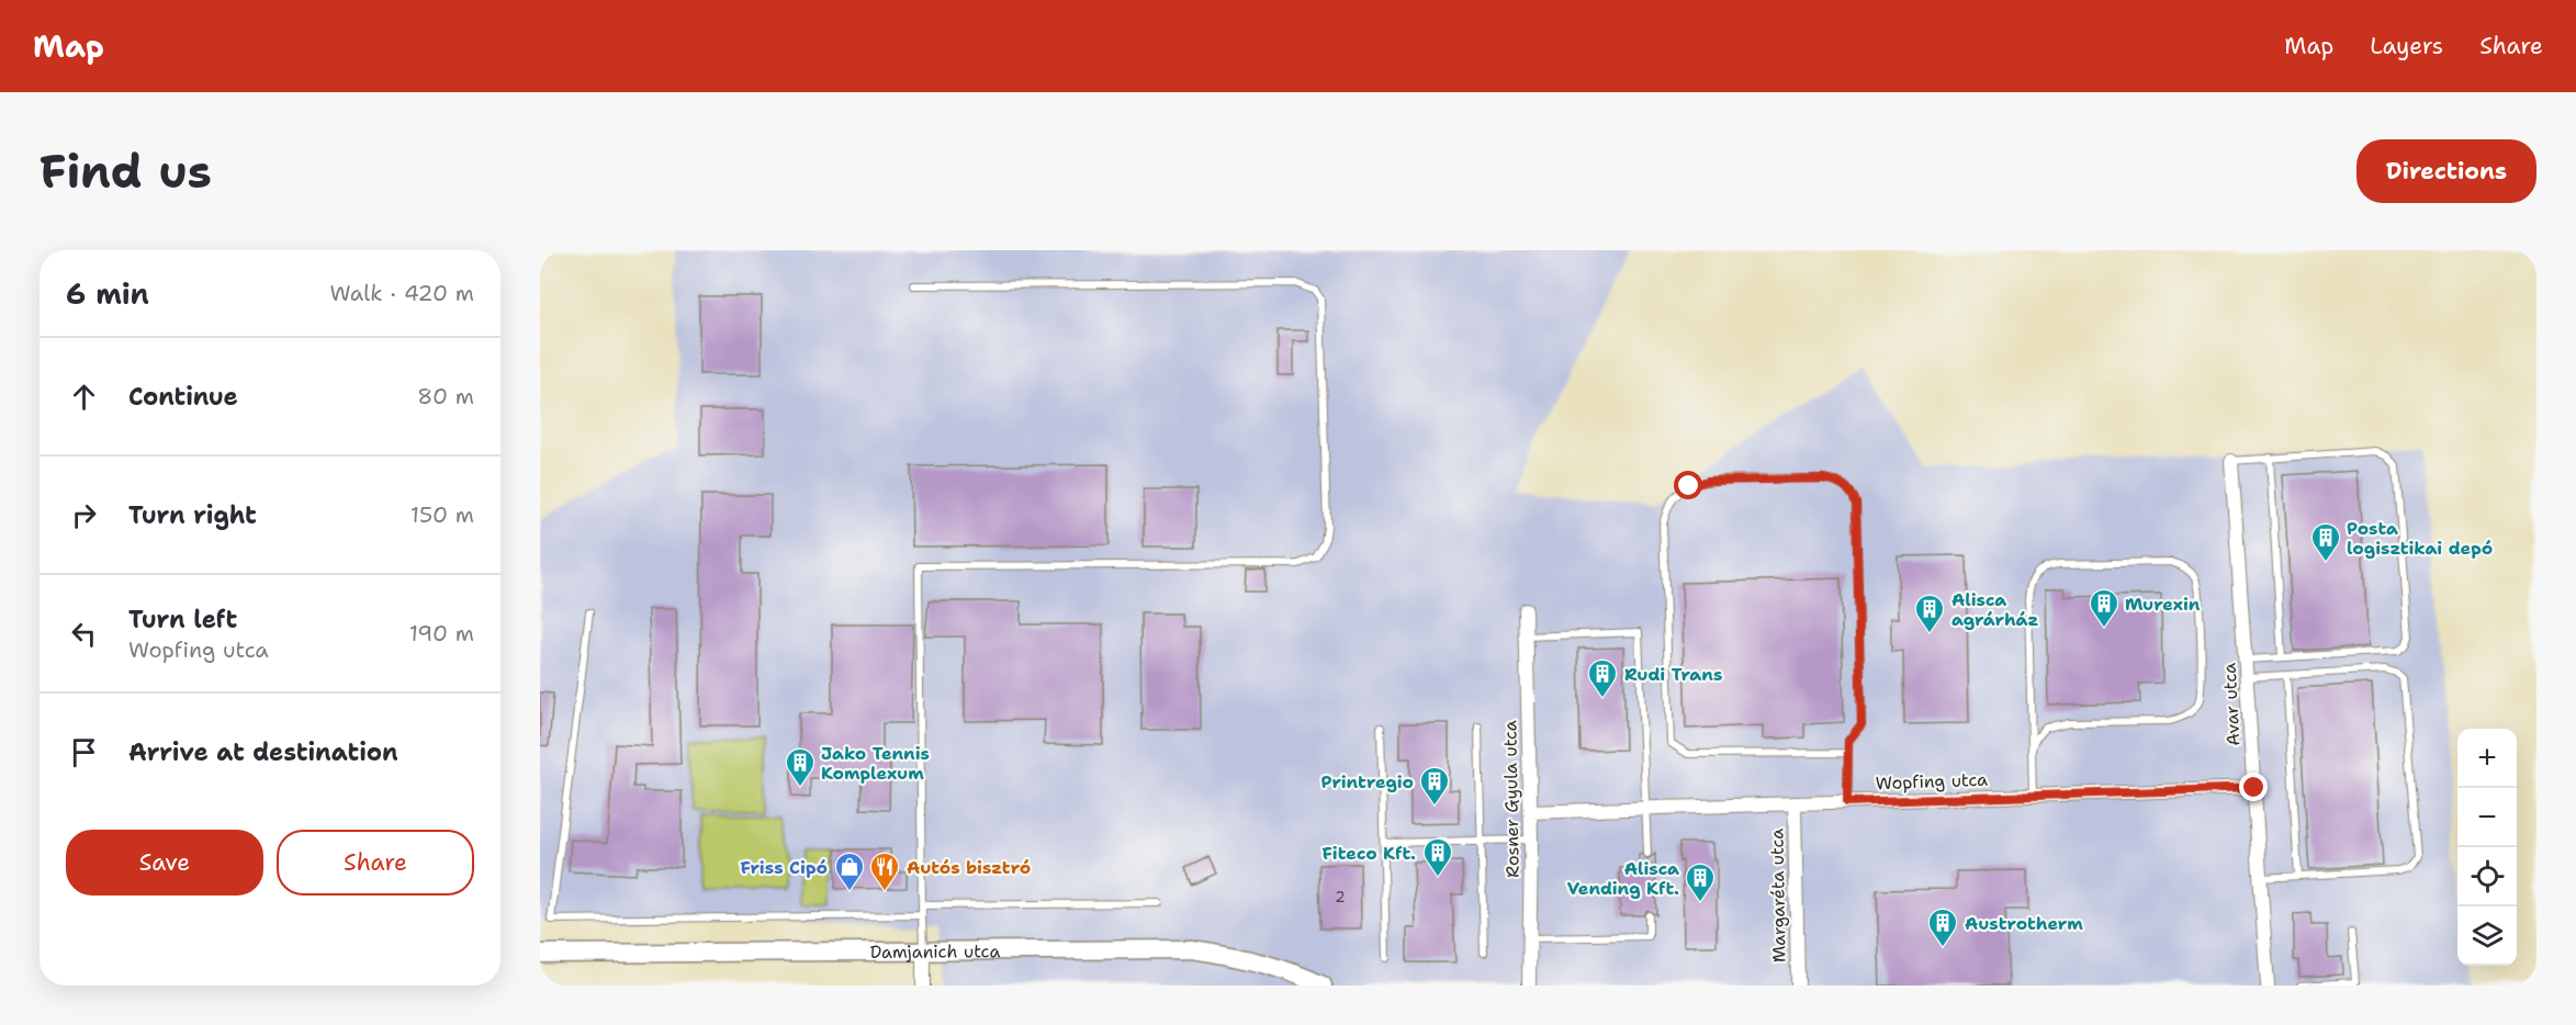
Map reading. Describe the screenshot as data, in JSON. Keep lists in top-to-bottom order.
{
  "streets": {
    "main road": ["Damjanich utca"],
    "street": [
      "Avar utca",
      "Wopfing utca",
      "Rosner Gyula utca",
      "Margaréta utca"
    ]
  },
  "crossings": [
    ["Avar utca", "Wopfing utca"],
    ["Wopfing utca", "Rosner Gyula utca"],
    ["Wopfing utca", "Margaréta utca"]
  ],
  "places": {
    "building": [
      "Posta logisztikai depó",
      "Murexin",
      "Alisca agrárház",
      "Rudi Trans",
      "Jako Tennis Komplexum",
      "Printregio",
      "Fiteco Kft.",
      "Alisca Vending Kft.",
      "Austrotherm"
    ],
    "shop": ["Friss Cipó"],
    "restaurant": ["Autós bisztró"]
  },
  "house_numbers": ["2"],
  "page": {
    "header": "Map",
    "nav": ["Map", "Layers", "Share"],
    "buttons": [
      "Directions",
      ["Save", "Share"]
    ],
    "title": "Find us",
    "heading": ["6 min", "Walk · 420 m"],
    "list": [
      ["Continue", "80 m"],
      ["Turn right", "150 m"],
      ["Turn left", "Wopfing utca", "190 m"],
      "Arrive at destination"
    ],
    "map_buttons": ["+", "−"]
  }
}
